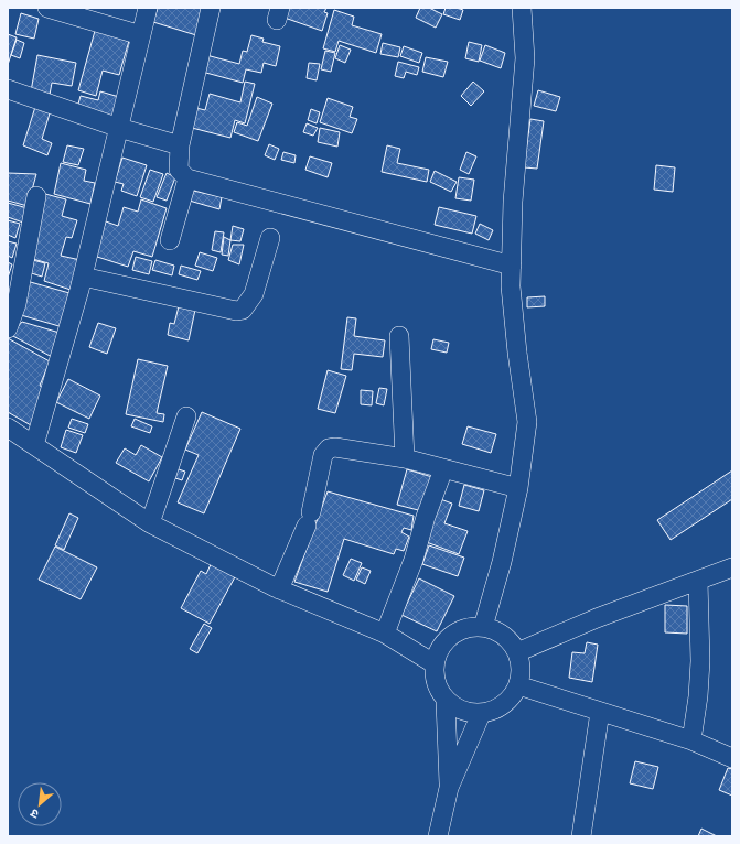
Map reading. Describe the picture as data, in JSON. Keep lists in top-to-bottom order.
{
  "north": "bottom left"
}
